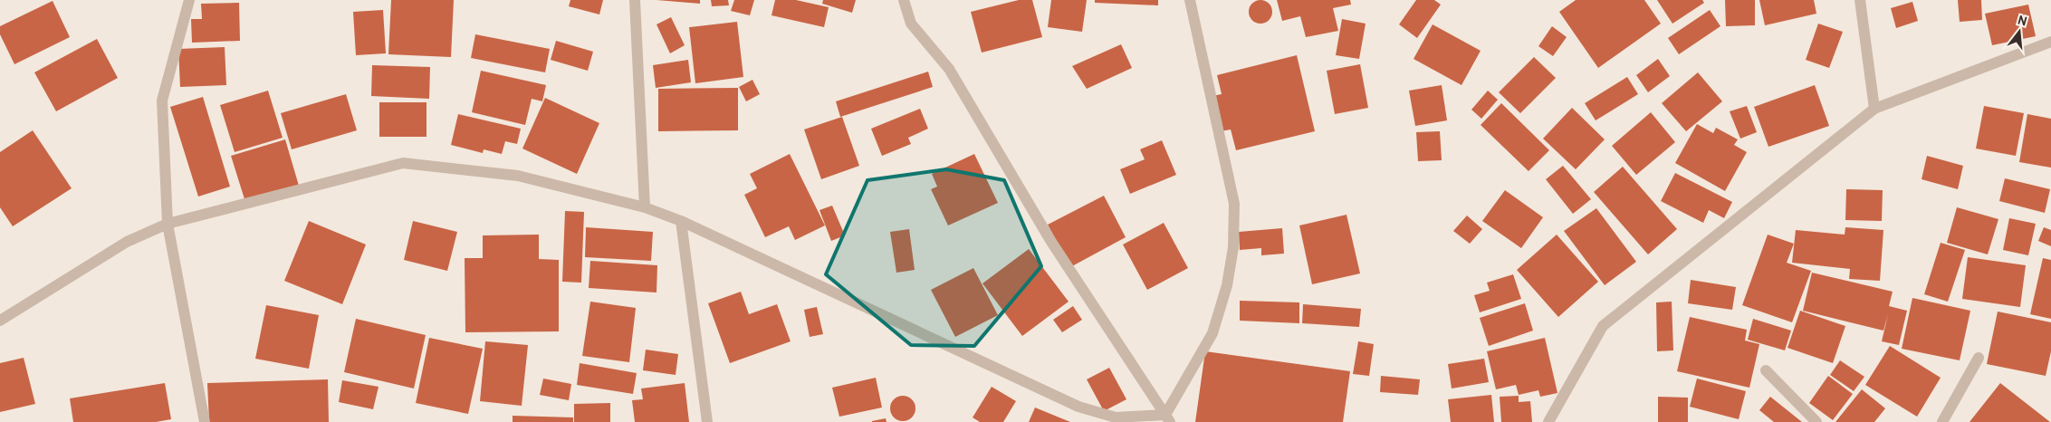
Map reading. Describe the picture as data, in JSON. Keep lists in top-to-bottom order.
{
  "north": "top"
}
